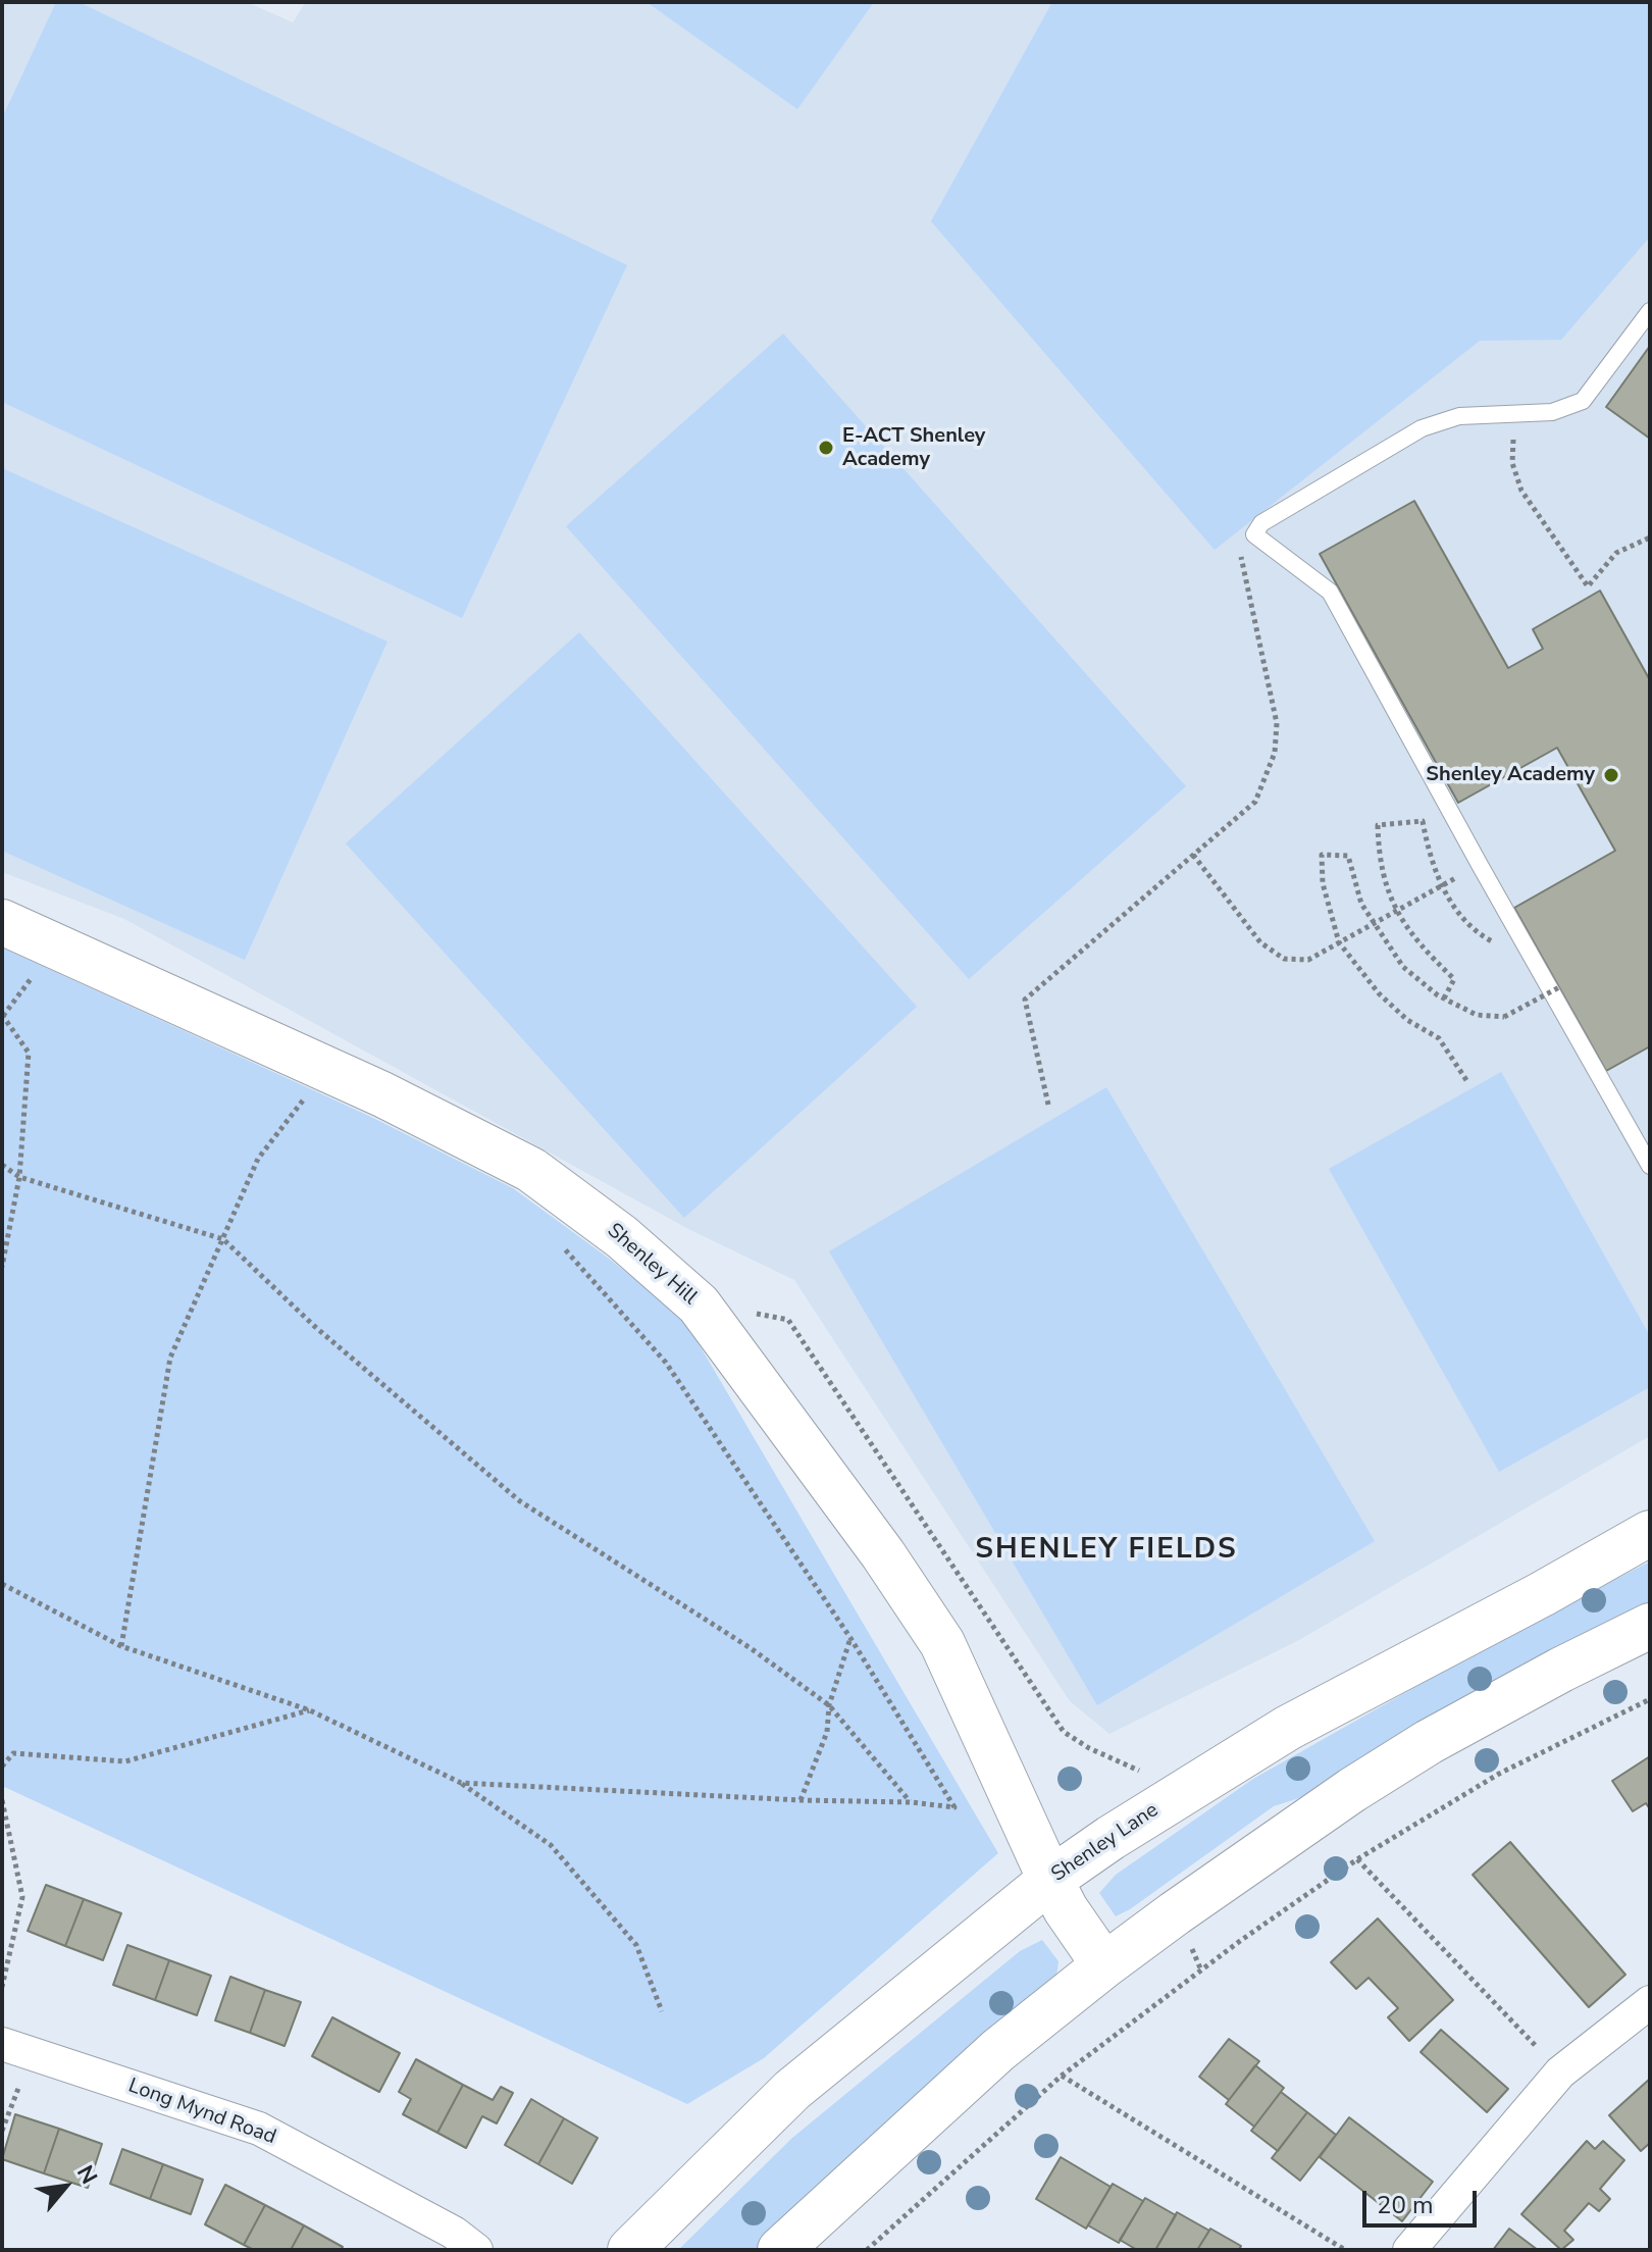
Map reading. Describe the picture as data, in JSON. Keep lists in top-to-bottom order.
{
  "streets": {
    "main road": ["Shenley Hill", "Shenley Lane"],
    "street": ["Long Mynd Road"]
  },
  "crossings": [
    ["Shenley Hill", "Shenley Lane"]
  ],
  "districts": ["SHENLEY FIELDS"],
  "places": ["E-ACT Shenley Academy", "Shenley Academy"],
  "scale_bar": "20 m",
  "north": "top right"
}
